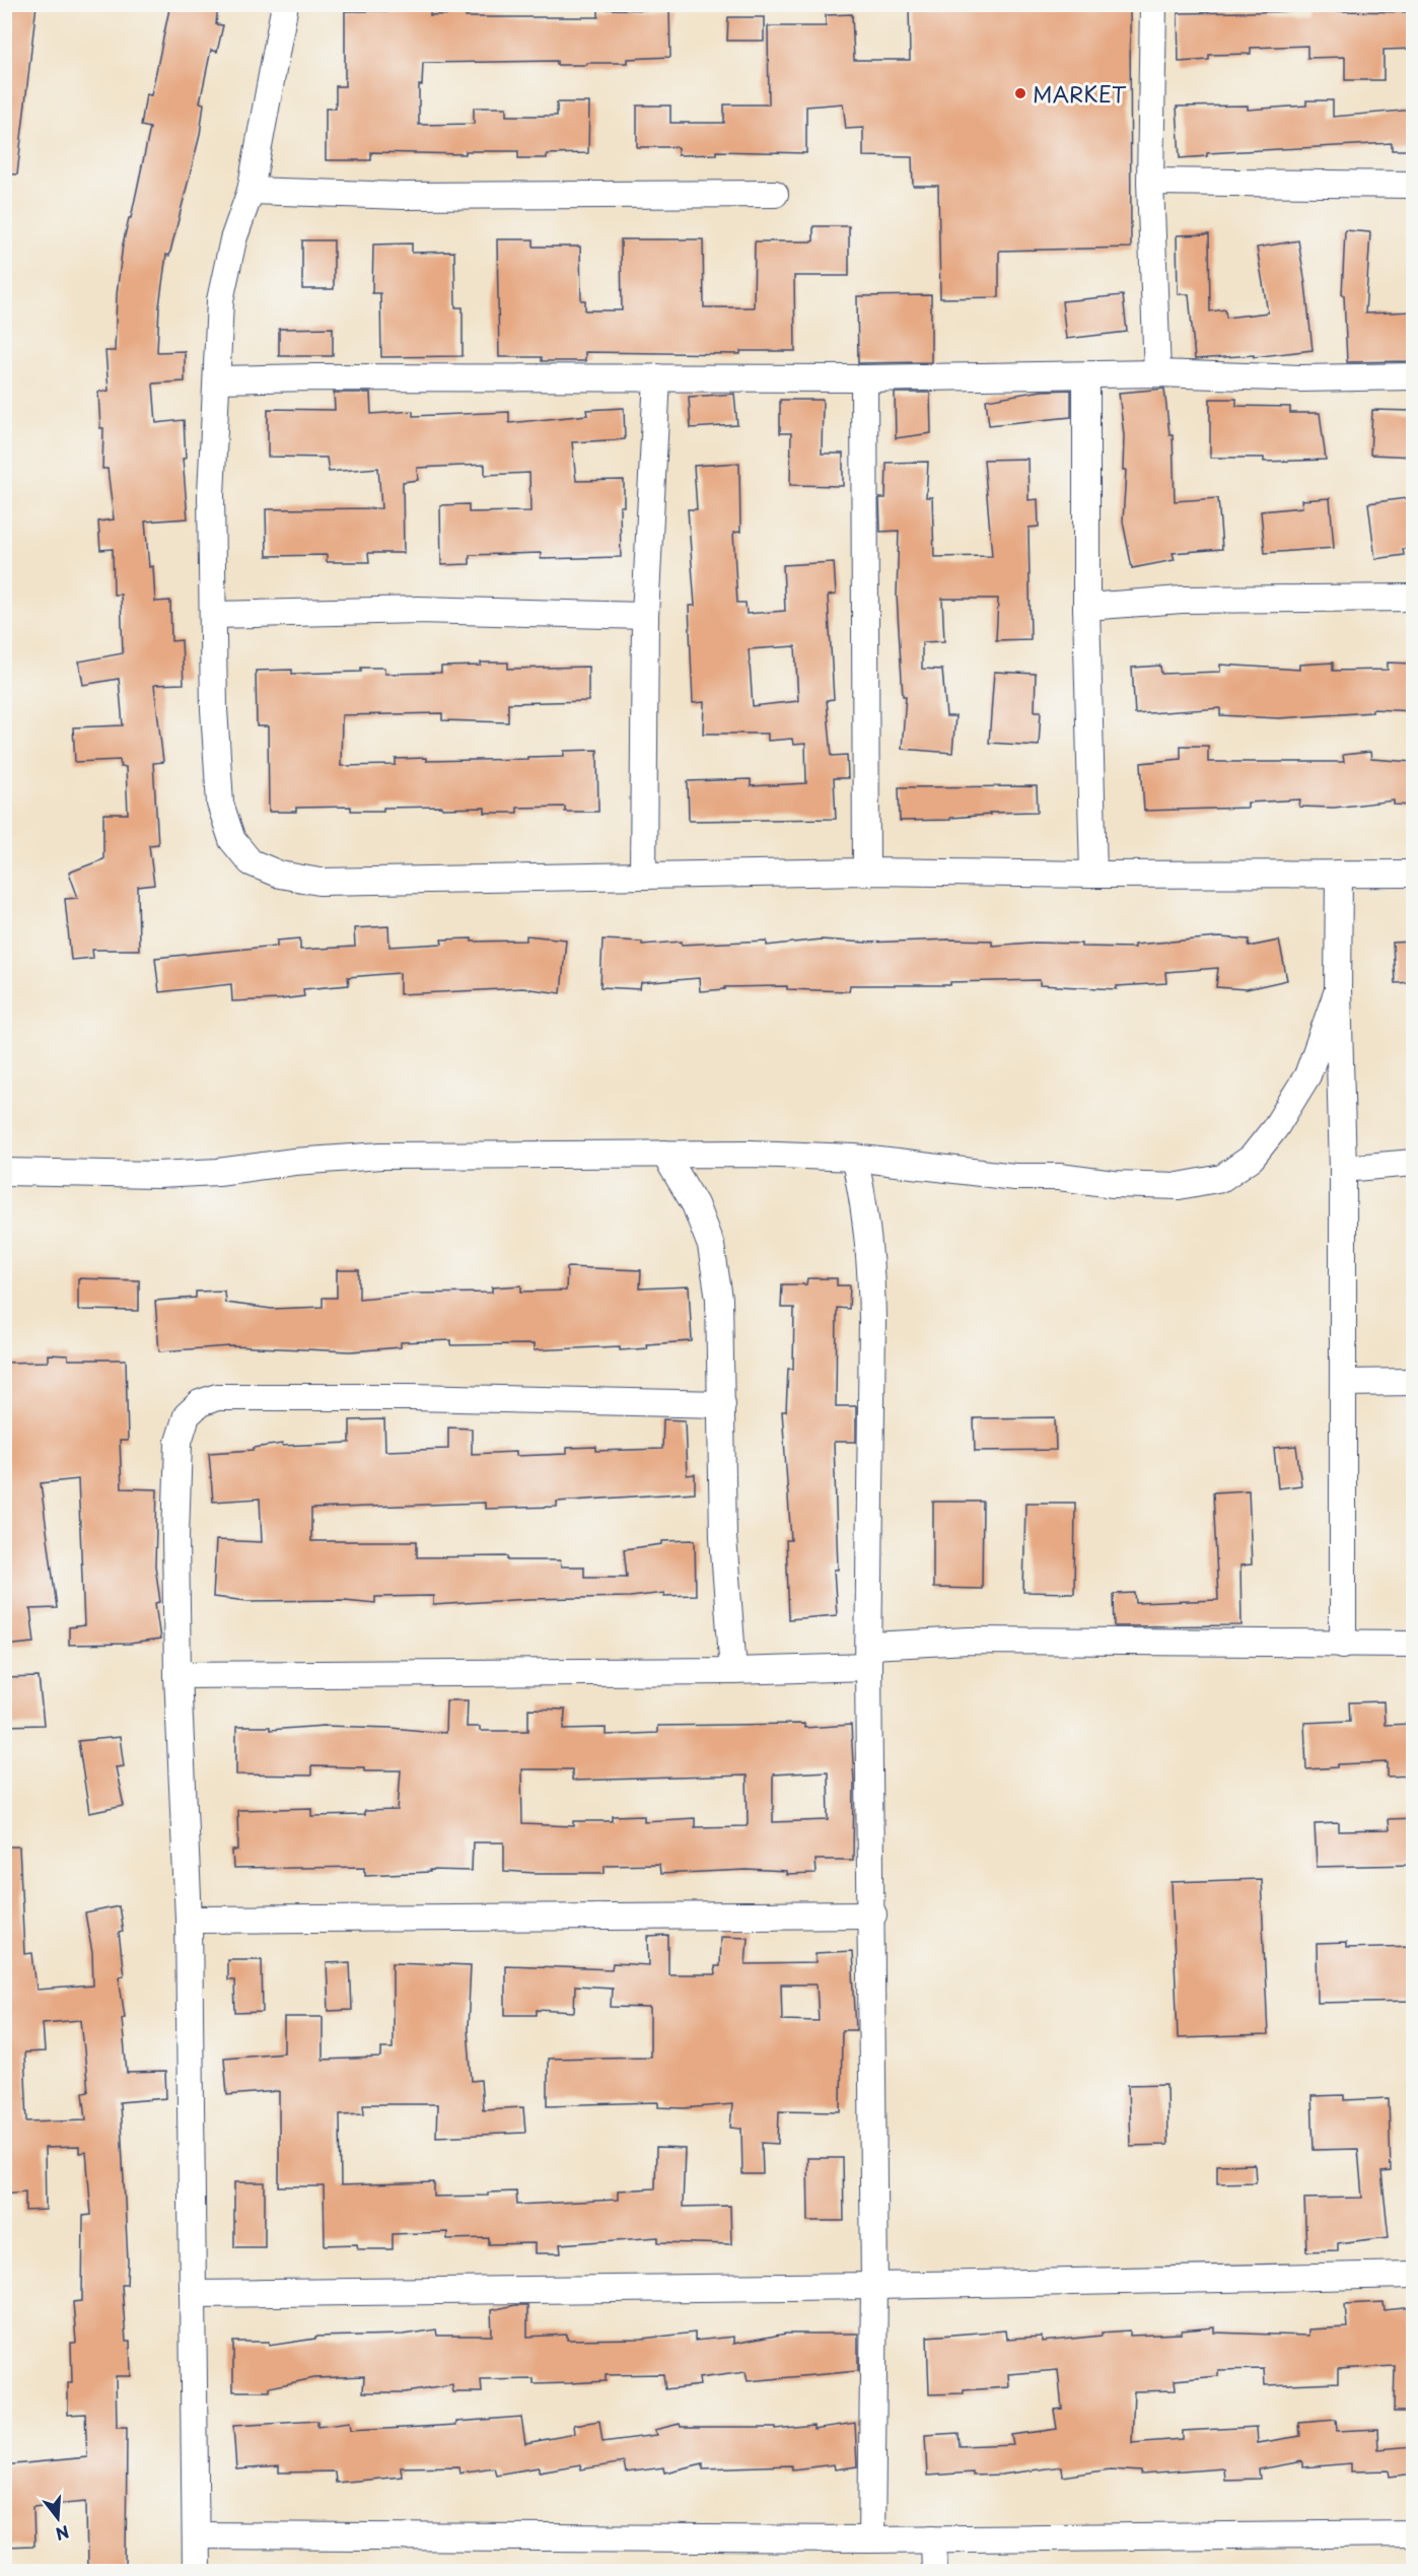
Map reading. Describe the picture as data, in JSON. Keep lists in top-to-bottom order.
{
  "places": ["MARKET"],
  "north": "bottom"
}
